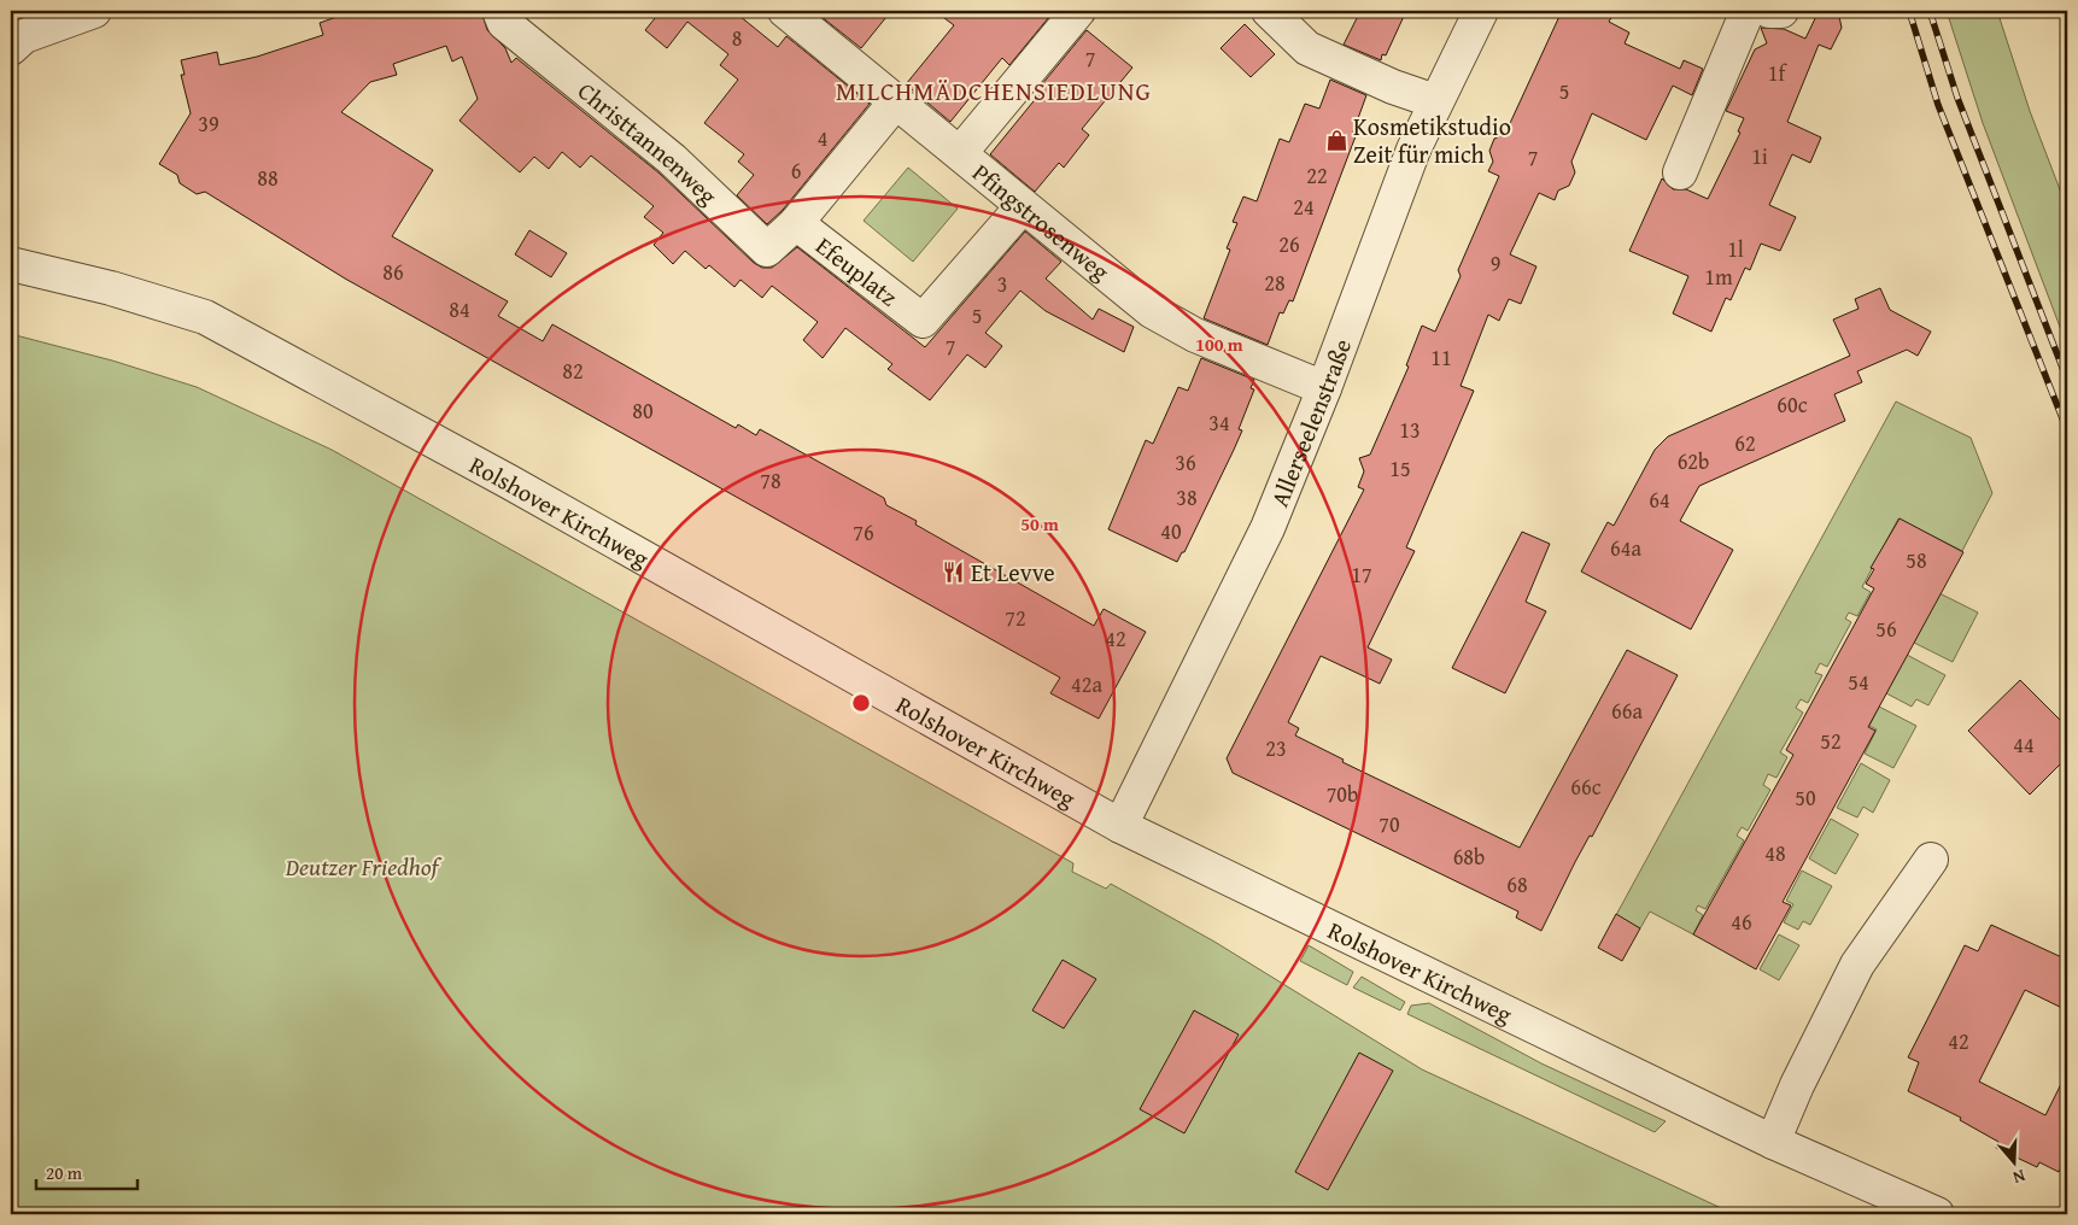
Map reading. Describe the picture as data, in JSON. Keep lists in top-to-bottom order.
{
  "streets": {
    "street": [
      "Christtannenweg",
      "Pfingstrosenweg",
      "Efeuplatz",
      "Allerseelenstraße",
      "Rolshover Kirchweg"
    ]
  },
  "crossings": [
    ["Christtannenweg", "Efeuplatz"],
    ["Pfingstrosenweg", "Efeuplatz"],
    ["Pfingstrosenweg", "Allerseelenstraße"],
    ["Allerseelenstraße", "Rolshover Kirchweg"]
  ],
  "districts": ["MILCHMÄDCHENSIEDLUNG"],
  "parks": ["Deutzer Friedhof"],
  "places": {
    "shop": ["Kosmetikstudio Zeit für mich"],
    "restaurant": ["Et Levve"]
  },
  "house_numbers": [
    "8",
    "7",
    "1f",
    "5",
    "39",
    "4",
    "1i",
    "7",
    "6",
    "22",
    "88",
    "24",
    "26",
    "1l",
    "9",
    "86",
    "1m",
    "28",
    "3",
    "84",
    "5",
    "7",
    "11",
    "82",
    "60c",
    "80",
    "34",
    "13",
    "62",
    "62b",
    "36",
    "15",
    "78",
    "38",
    "64",
    "40",
    "76",
    "64a",
    "58",
    "17",
    "72",
    "56",
    "42",
    "54",
    "42a",
    "66a",
    "52",
    "44",
    "23",
    "66c",
    "70b",
    "50",
    "70",
    "48",
    "68b",
    "68",
    "46",
    "42"
  ],
  "scale_bar": "20 m",
  "north": "bottom",
  "rings": ["100 m", "50 m"]
}
